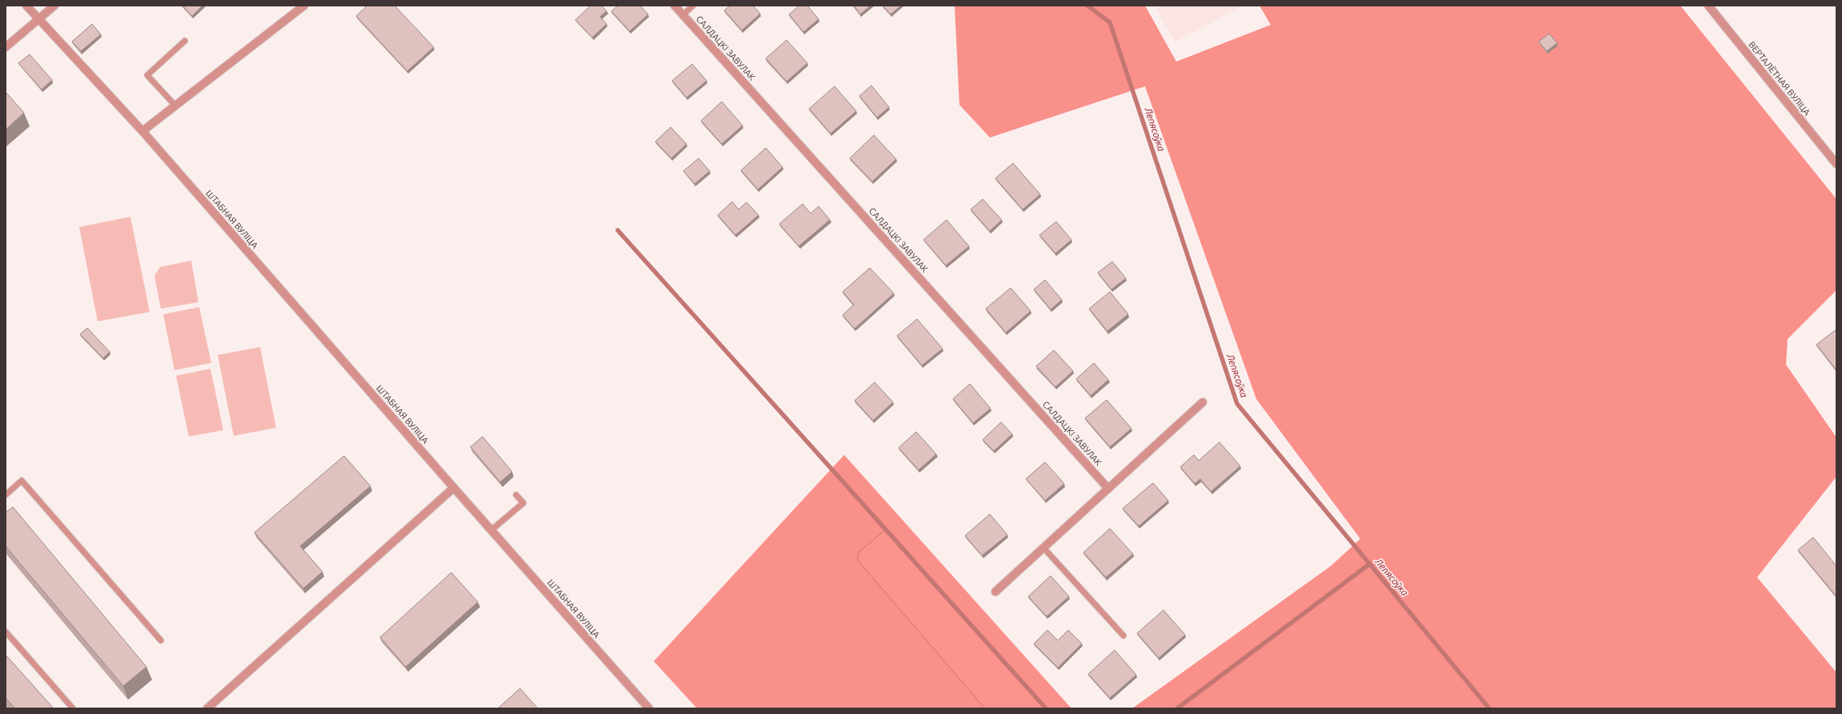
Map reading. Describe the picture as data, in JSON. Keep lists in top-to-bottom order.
{
  "streets": {
    "street": ["САЛДАЦКІ ЗАВУЛАК", "ВЕРТАЛЁТНАЯ ВУЛІЦА", "ШТАБНАЯ ВУЛІЦА"]
  },
  "water": ["Лепясоўка"]
}
